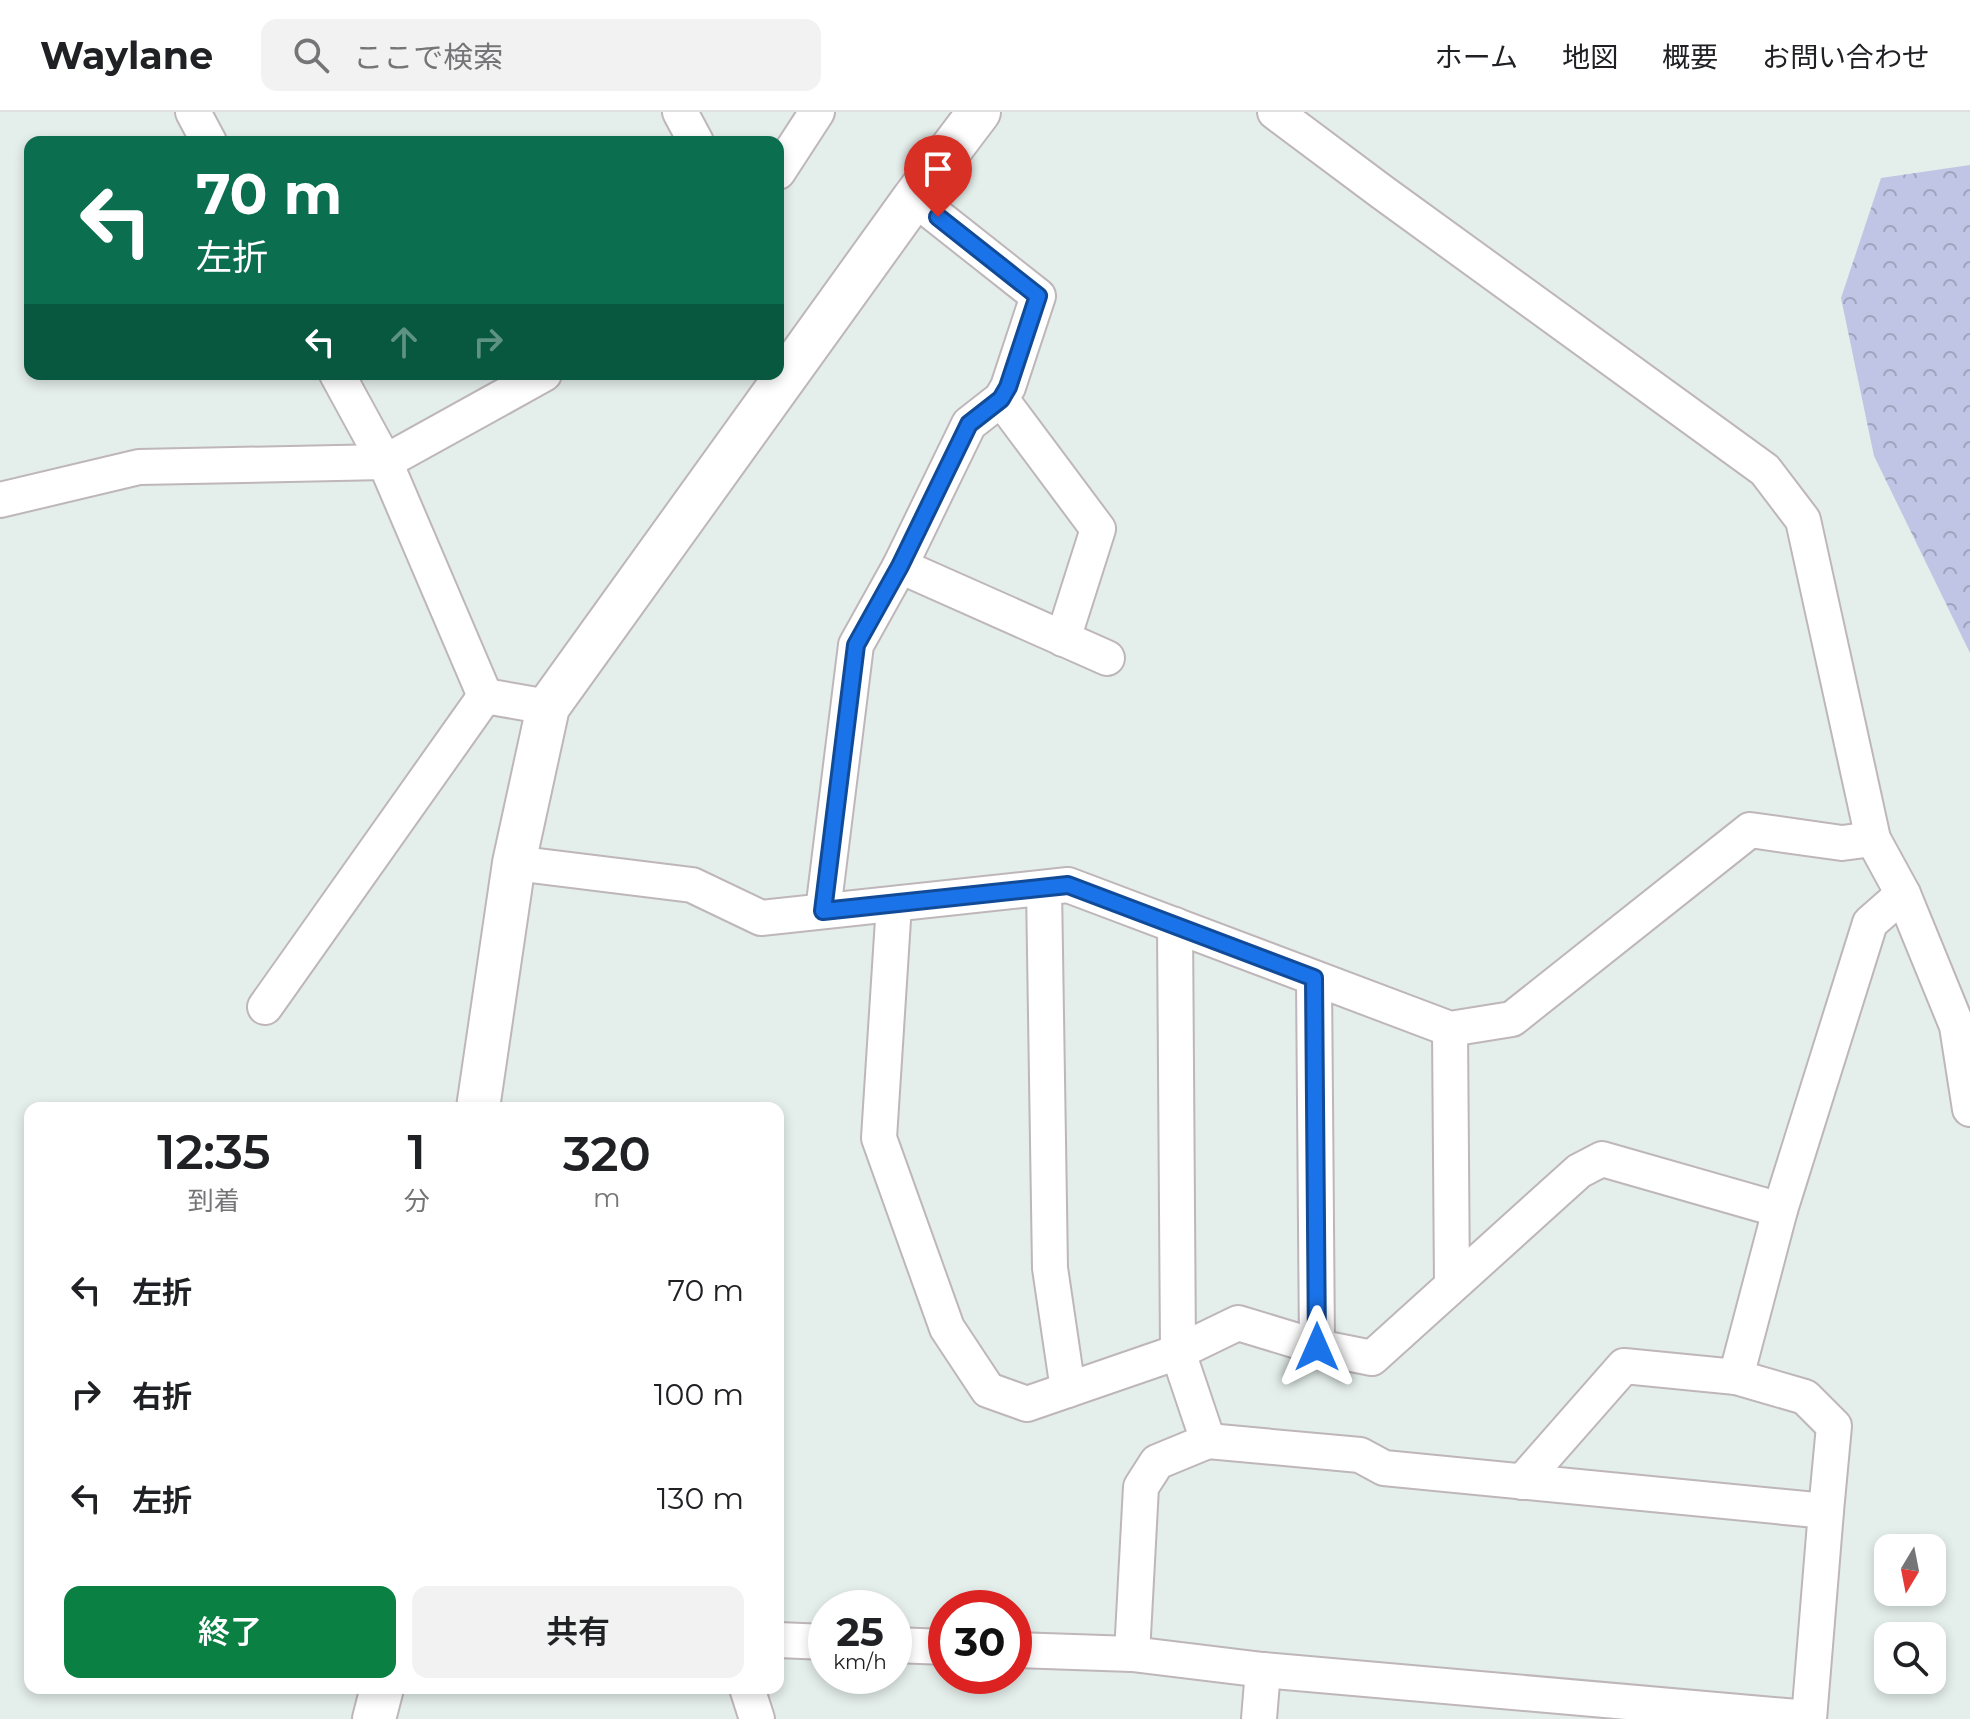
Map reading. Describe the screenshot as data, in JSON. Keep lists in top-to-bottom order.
{
  "north": "bottom",
  "page": {
    "header": "Waylane",
    "search": "ここで検索",
    "nav": [
      "ホーム",
      "地図",
      "概要",
      "お問い合わせ"
    ],
    "turn": ["70 m", "左折"],
    "eta": [
      "12:35",
      "到着",
      "1",
      "分",
      "320",
      "m"
    ],
    "list": [
      {
        "name": "左折",
        "value": "70 m"
      },
      {
        "name": "右折",
        "value": "100 m"
      },
      {
        "name": "左折",
        "value": "130 m"
      }
    ],
    "buttons": ["終了", "共有"],
    "speed": "25 km/h",
    "limit": "30"
  }
}
